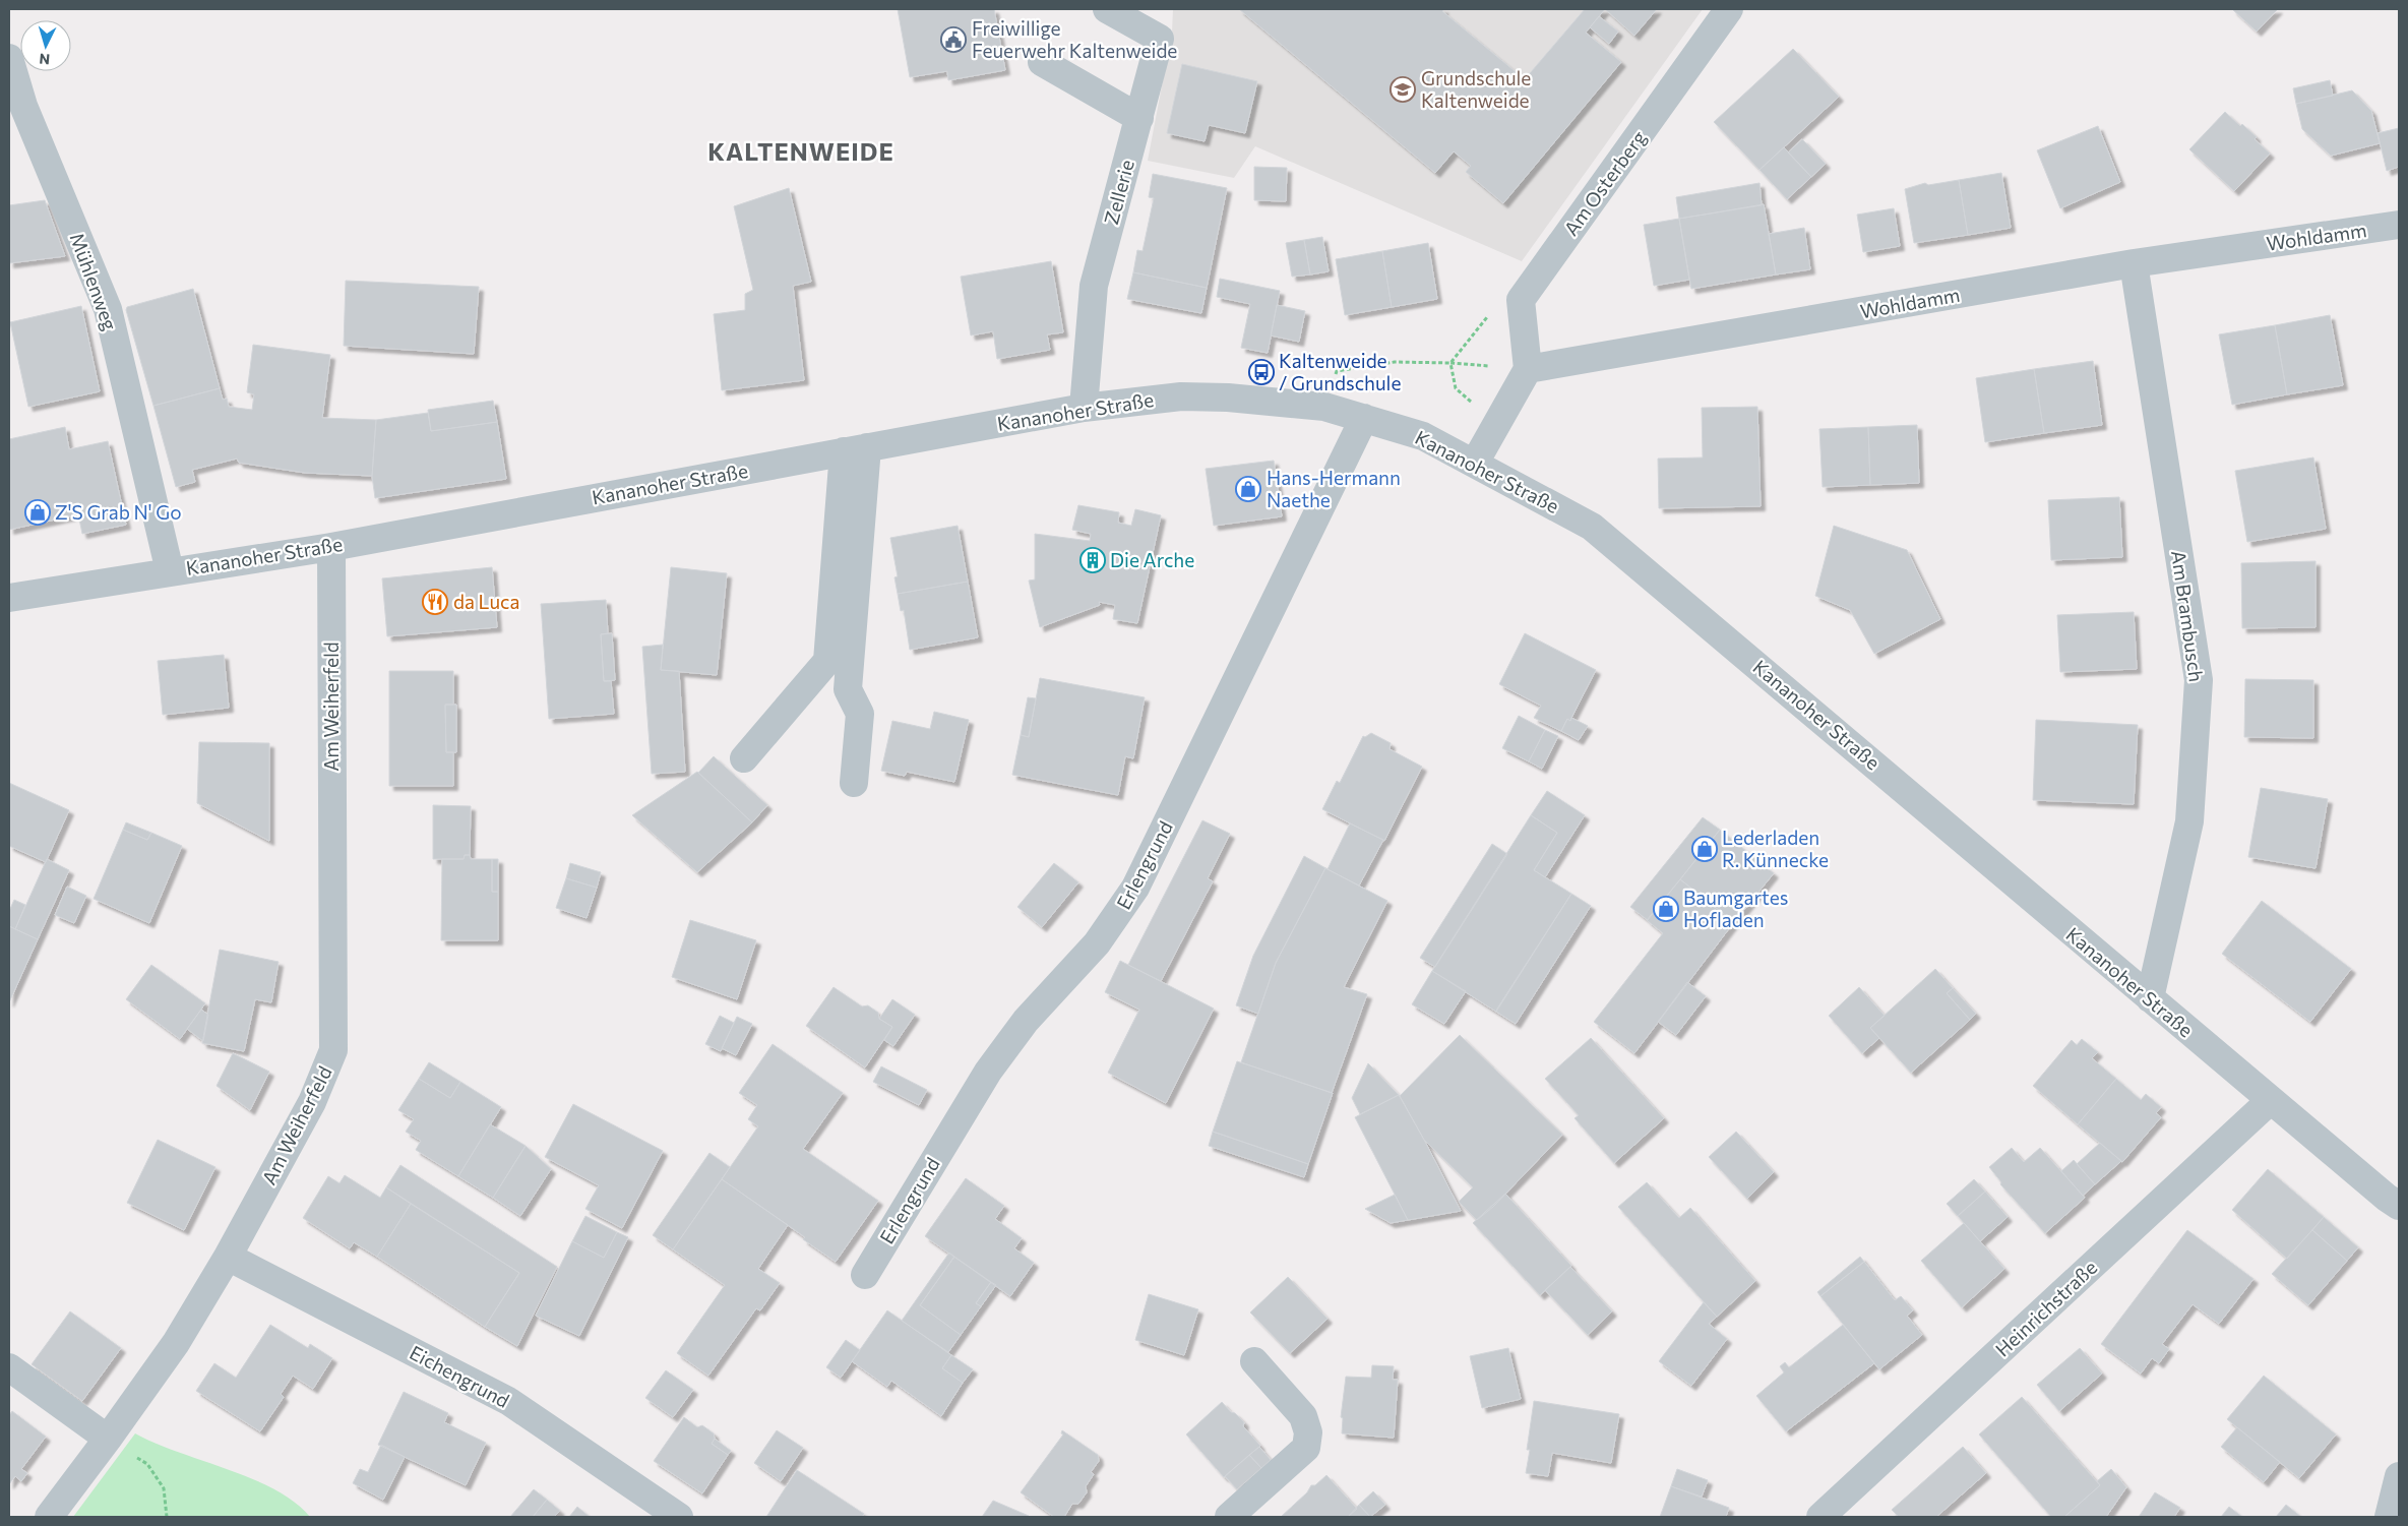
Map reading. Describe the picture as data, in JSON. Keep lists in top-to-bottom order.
{
  "streets": {
    "street": [
      "Am Osterberg",
      "Zellerie",
      "Wohldamm",
      "Mühlenweg",
      "Kananoher Straße",
      "Am Brambusch",
      "Am Weiherfeld",
      "Erlengrund",
      "Heinrichstraße",
      "Eichengrund"
    ]
  },
  "crossings": [
    ["Zellerie", "Kananoher Straße"],
    ["Wohldamm", "Am Brambusch"],
    ["Mühlenweg", "Kananoher Straße"],
    ["Kananoher Straße", "Am Brambusch"],
    ["Kananoher Straße", "Am Weiherfeld"],
    ["Kananoher Straße", "Erlengrund"],
    ["Kananoher Straße", "Heinrichstraße"],
    ["Am Weiherfeld", "Eichengrund"]
  ],
  "districts": ["KALTENWEIDE"],
  "places": {
    "public building": ["Freiwillige Feuerwehr Kaltenweide"],
    "school or university": ["Grundschule Kaltenweide"],
    "bus stop": ["Kaltenweide / Grundschule"],
    "shop": [
      "Hans-Hermann Naethe",
      "Z'S Grab N' Go",
      "Lederladen R. Künnecke",
      "Baumgartes Hofladen"
    ],
    "building": ["Die Arche"],
    "restaurant": ["da Luca"]
  },
  "north": "bottom"
}
